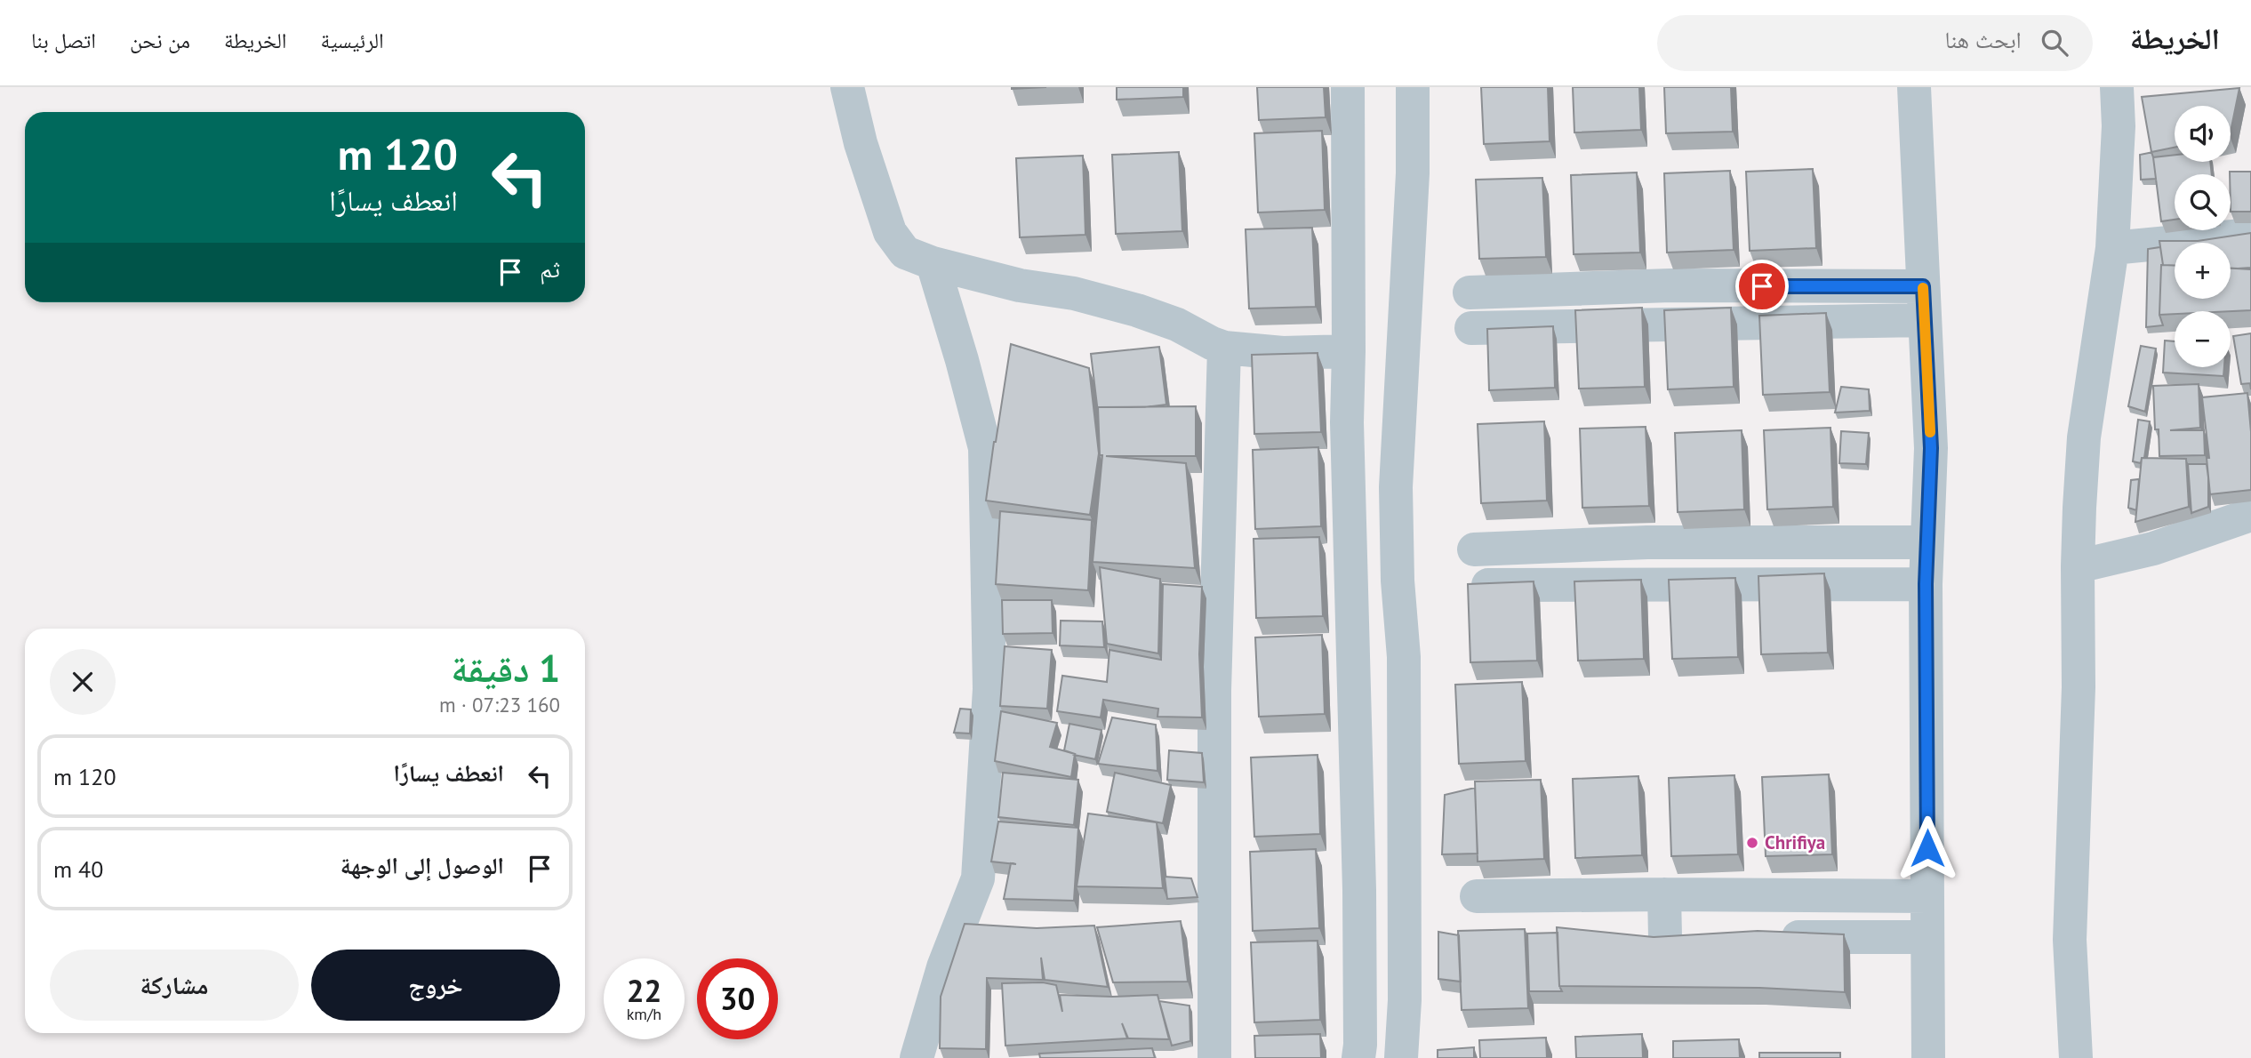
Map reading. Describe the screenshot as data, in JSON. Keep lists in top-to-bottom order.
{
  "places": ["Chrifiya"],
  "page": {
    "header": "الخريطة",
    "search": "ابحث هنا",
    "nav": [
      "الرئيسية",
      "الخريطة",
      "من نحن",
      "اتصل بنا"
    ],
    "map_buttons": ["+", "−"],
    "turn": ["120 m", "انعطف يسارًا"],
    "then": "ثم",
    "heading": ["1 دقيقة", "160 m · 07:23"],
    "list": [
      {
        "name": "انعطف يسارًا",
        "value": "120 m"
      },
      {
        "name": "الوصول إلى الوجهة",
        "value": "40 m"
      }
    ],
    "buttons": ["خروج", "مشاركة"],
    "speed": "22 km/h",
    "limit": "30"
  }
}
